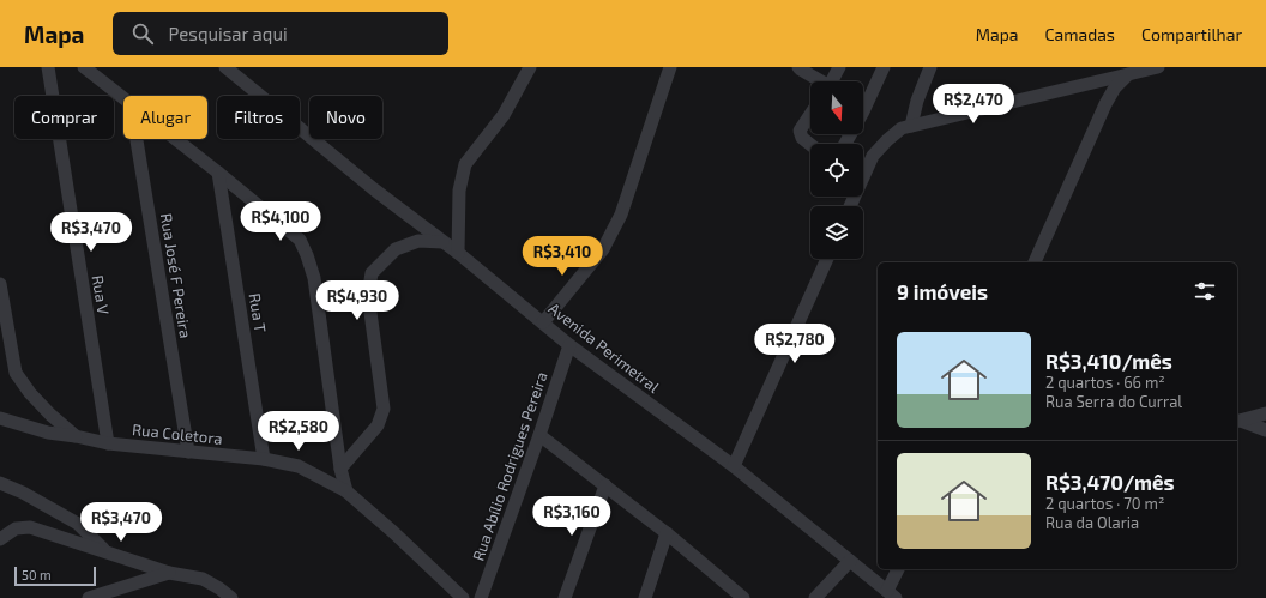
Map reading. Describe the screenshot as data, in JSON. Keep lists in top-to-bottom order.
{
  "streets": {
    "street": [
      "Rua José F Pereira",
      "Rua V",
      "Rua T",
      "Avenida Perimetral",
      "Rua Coletora",
      "Rua Abílio Rodrigues Pereira"
    ]
  },
  "crossings": [
    ["Rua José F Pereira", "Rua Coletora"],
    ["Rua V", "Rua Coletora"],
    ["Rua T", "Rua Coletora"],
    ["Avenida Perimetral", "Rua Abílio Rodrigues Pereira"]
  ],
  "scale_bar": "50 m",
  "north": "bottom",
  "page": {
    "header": "Mapa",
    "search": "Pesquisar aqui",
    "nav": ["Mapa", "Camadas", "Compartilhar"],
    "price": [
      "R$2,470",
      "R$4,100",
      "R$3,470",
      "R$3,410",
      "R$4,930",
      "R$2,780",
      "R$2,580",
      "R$3,160",
      "R$3,470"
    ],
    "chip": [
      "Comprar",
      "Alugar",
      "Filtros",
      "Novo"
    ],
    "heading": "9 imóveis",
    "list": [
      {
        "name": "R$3,410/mês",
        "note": "2 quartos · 66 m² · Rua Serra do Curral"
      },
      {
        "name": "R$3,470/mês",
        "note": "2 quartos · 70 m² · Rua da Olaria"
      }
    ],
    "scale": "50 m"
  }
}
